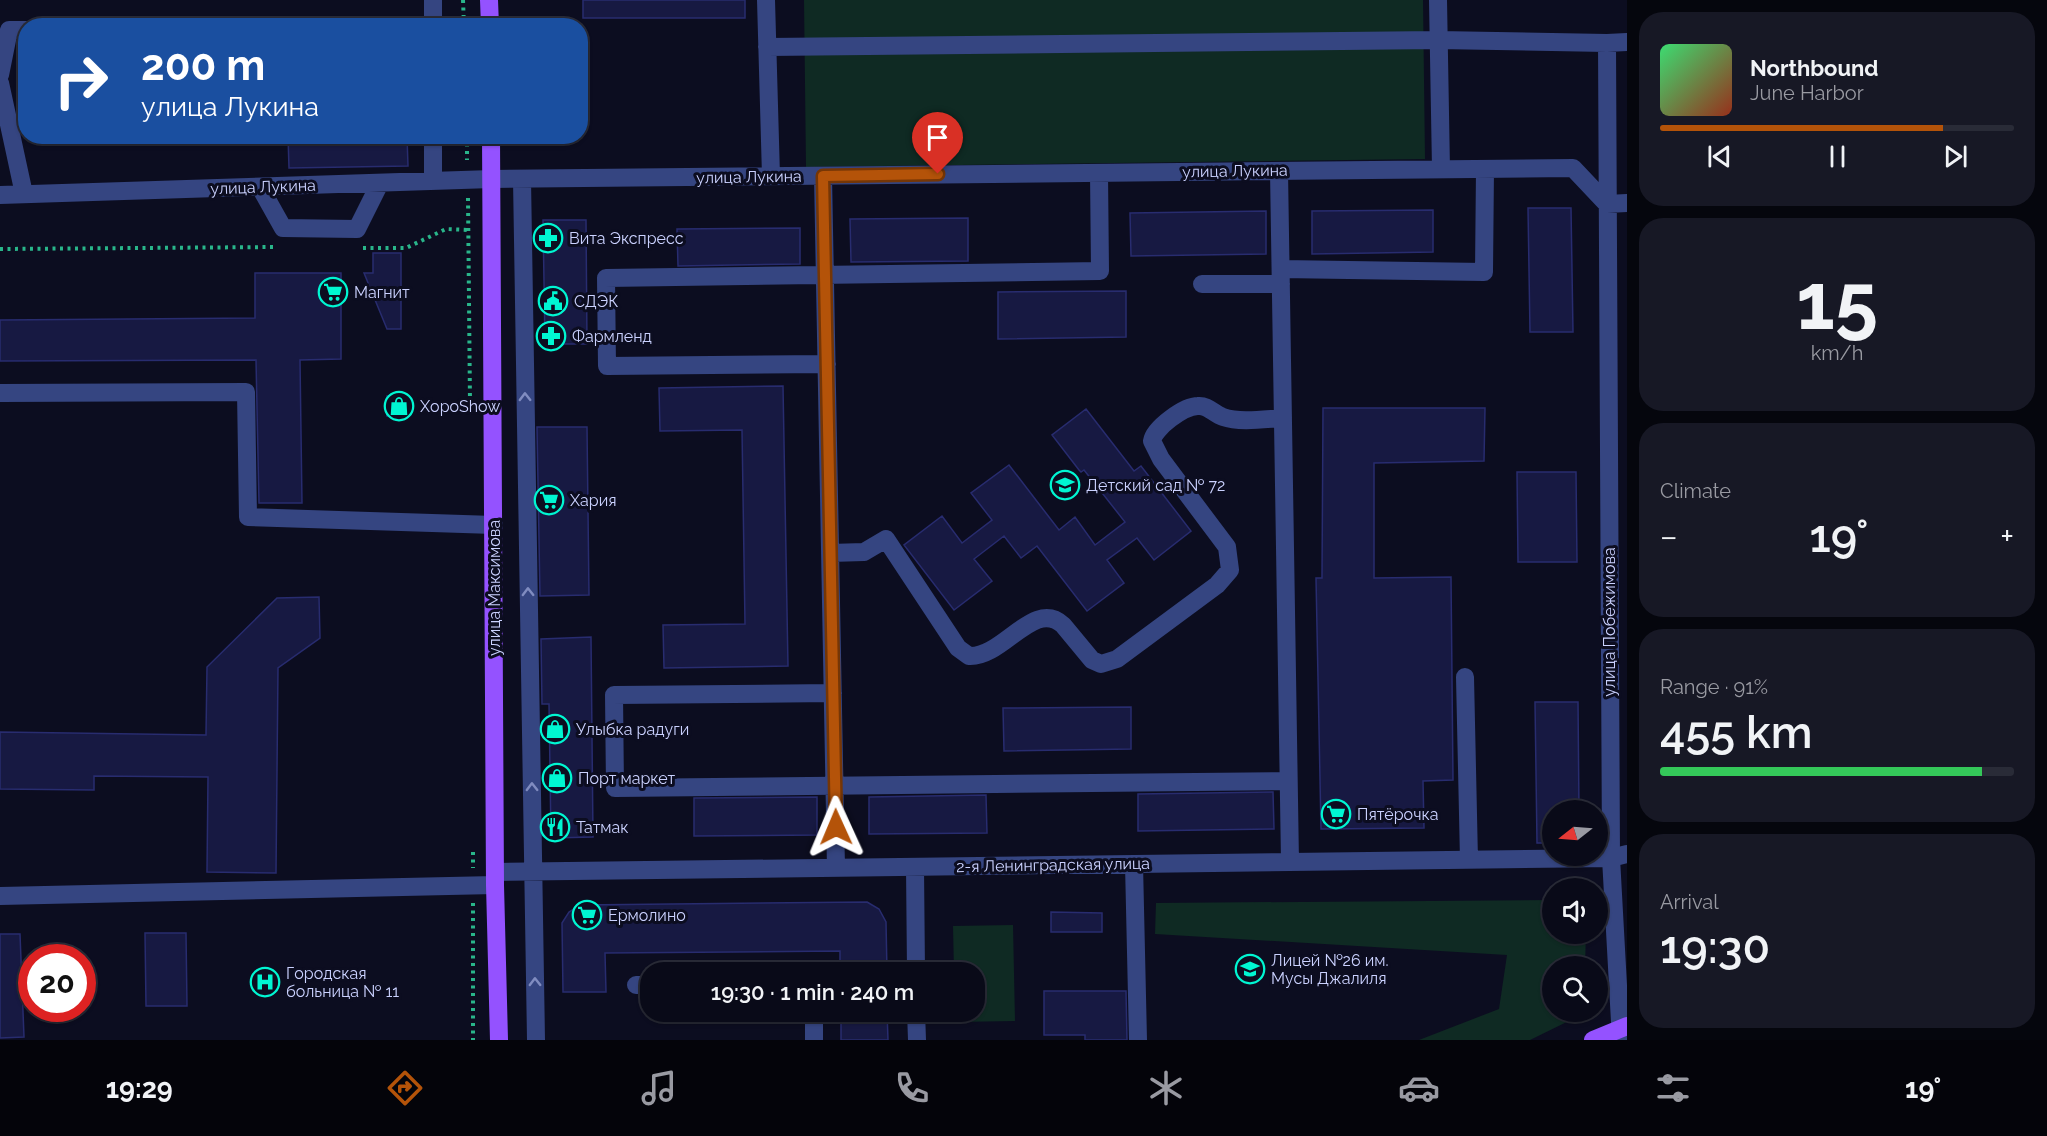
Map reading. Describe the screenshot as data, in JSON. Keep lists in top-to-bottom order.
{
  "streets": {
    "main road": ["улица Максимова"],
    "street": ["улица Лукина", "улица Побежимова", "2-я Ленинградская улица"]
  },
  "crossings": [
    ["улица Лукина", "улица Максимова"],
    ["улица Лукина", "улица Побежимова"],
    ["улица Максимова", "2-я Ленинградская улица"],
    ["улица Побежимова", "2-я Ленинградская улица"]
  ],
  "places": {
    "pharmacy": ["Вита Экспресс", "Фармленд"],
    "supermarket": [
      "Магнит",
      "Хария",
      "Пятёрочка",
      "Ермолино"
    ],
    "public building": ["СДЭК"],
    "shop": ["ХороShow", "Улыбка радуги", "Порт маркет"],
    "school or university": ["Детский сад № 72", "Лицей №26 им. Мусы Джалиля"],
    "restaurant": ["Татмак"],
    "hospital": ["Городская больница № 11"]
  },
  "north": "left",
  "page": {
    "turn": ["200 m", "улица Лукина"],
    "song": ["Northbound", "June Harbor"],
    "tile": [
      ["15", "km/h"],
      "Climate",
      ["Range · 91%", "455 km"],
      ["Arrival", "19:30"]
    ],
    "heat": ["−", "19°", "+"],
    "limit": "20",
    "trip": "19:30 · 1 min · 240 m",
    "tabs": ["19:29", "19°"]
  }
}
